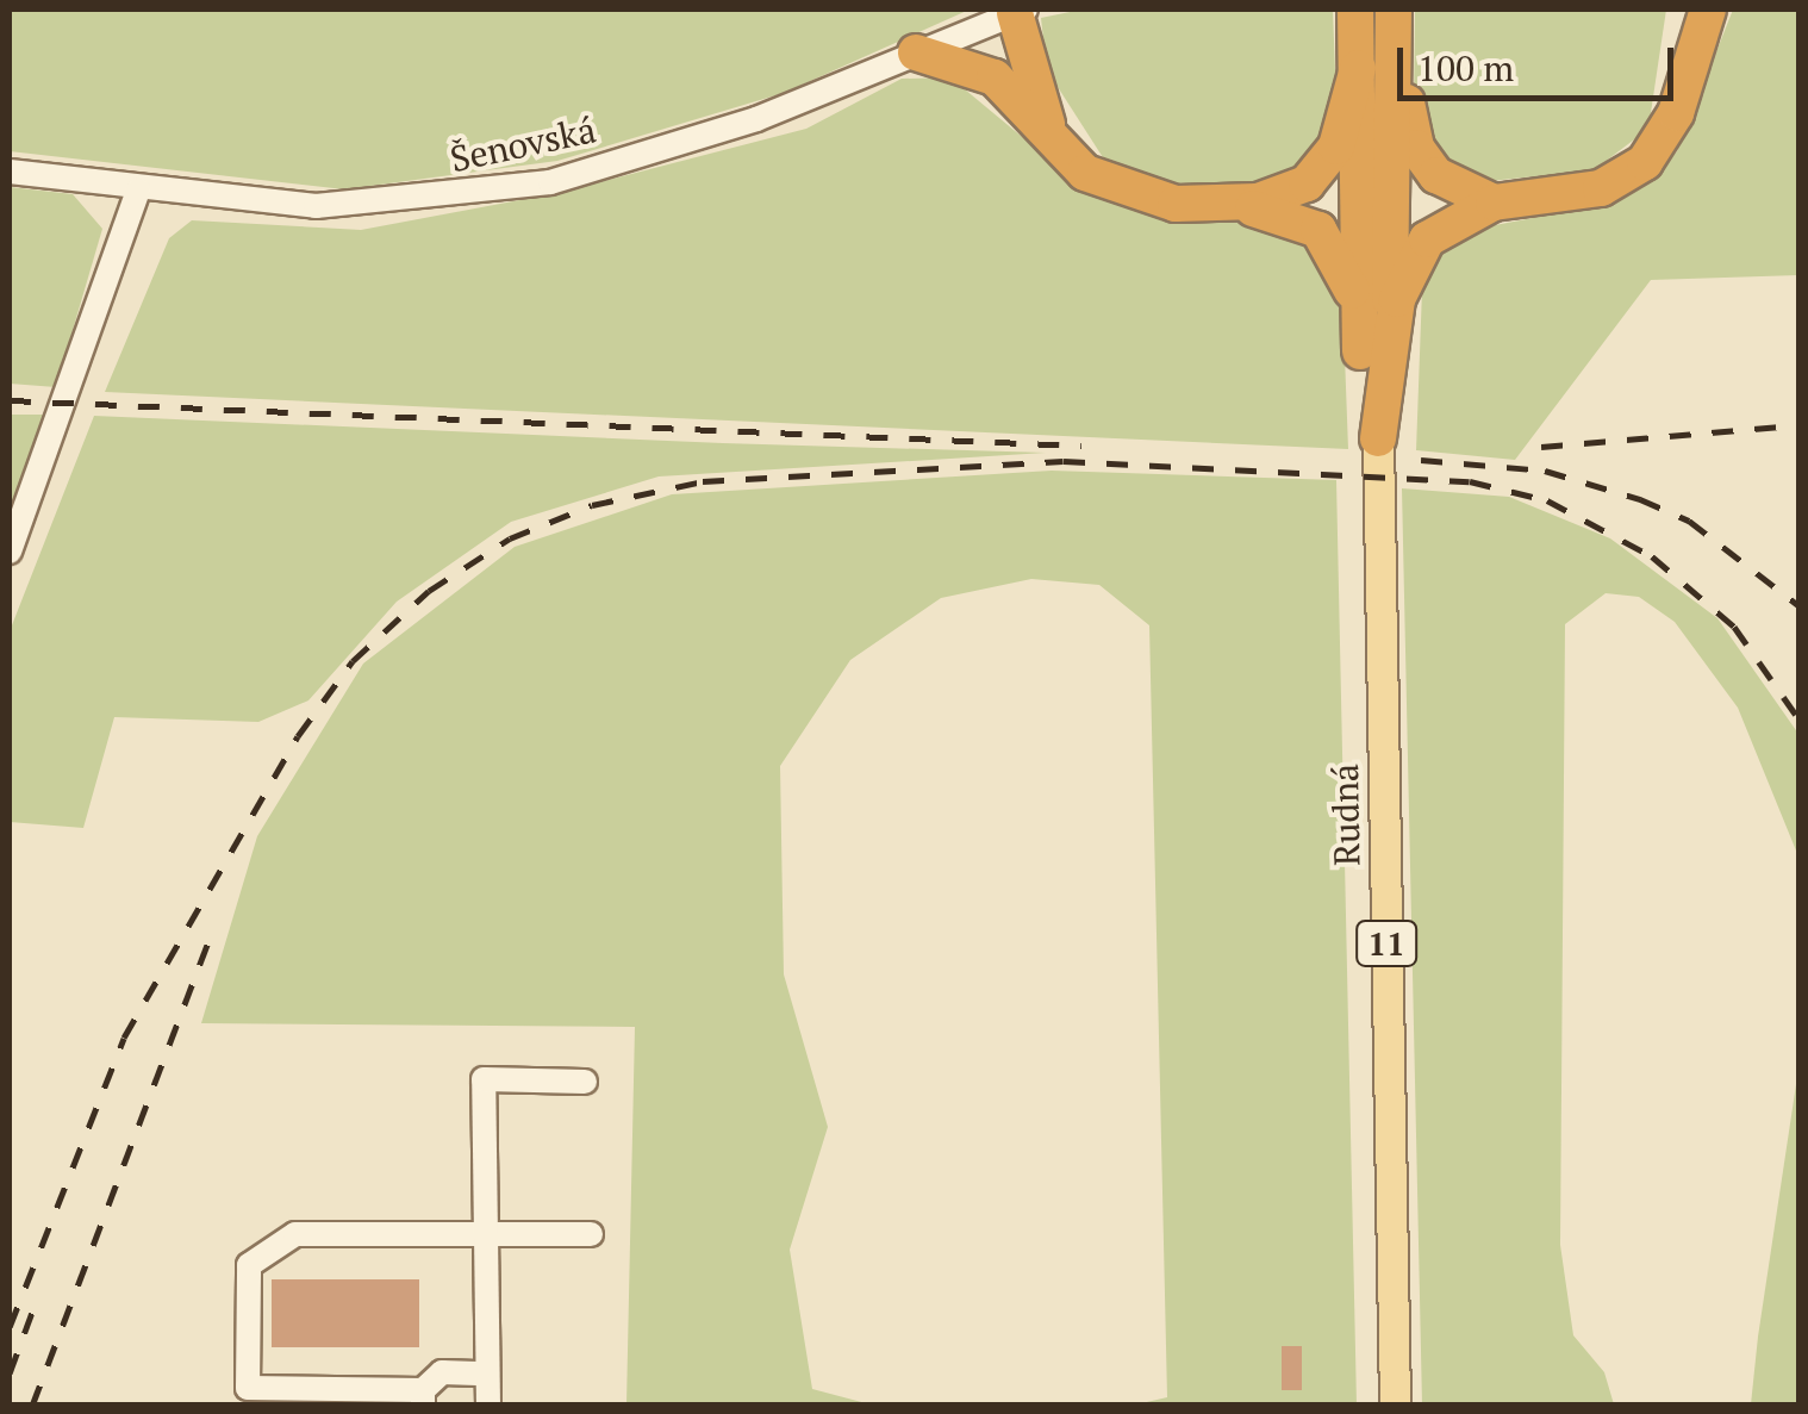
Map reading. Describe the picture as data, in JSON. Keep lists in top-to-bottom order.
{
  "streets": {
    "highway": ["11"],
    "main road": ["Rudná"],
    "street": ["Šenovská"]
  },
  "crossings": [
    ["Rudná", "11"]
  ],
  "scale_bar": "100 m"
}
